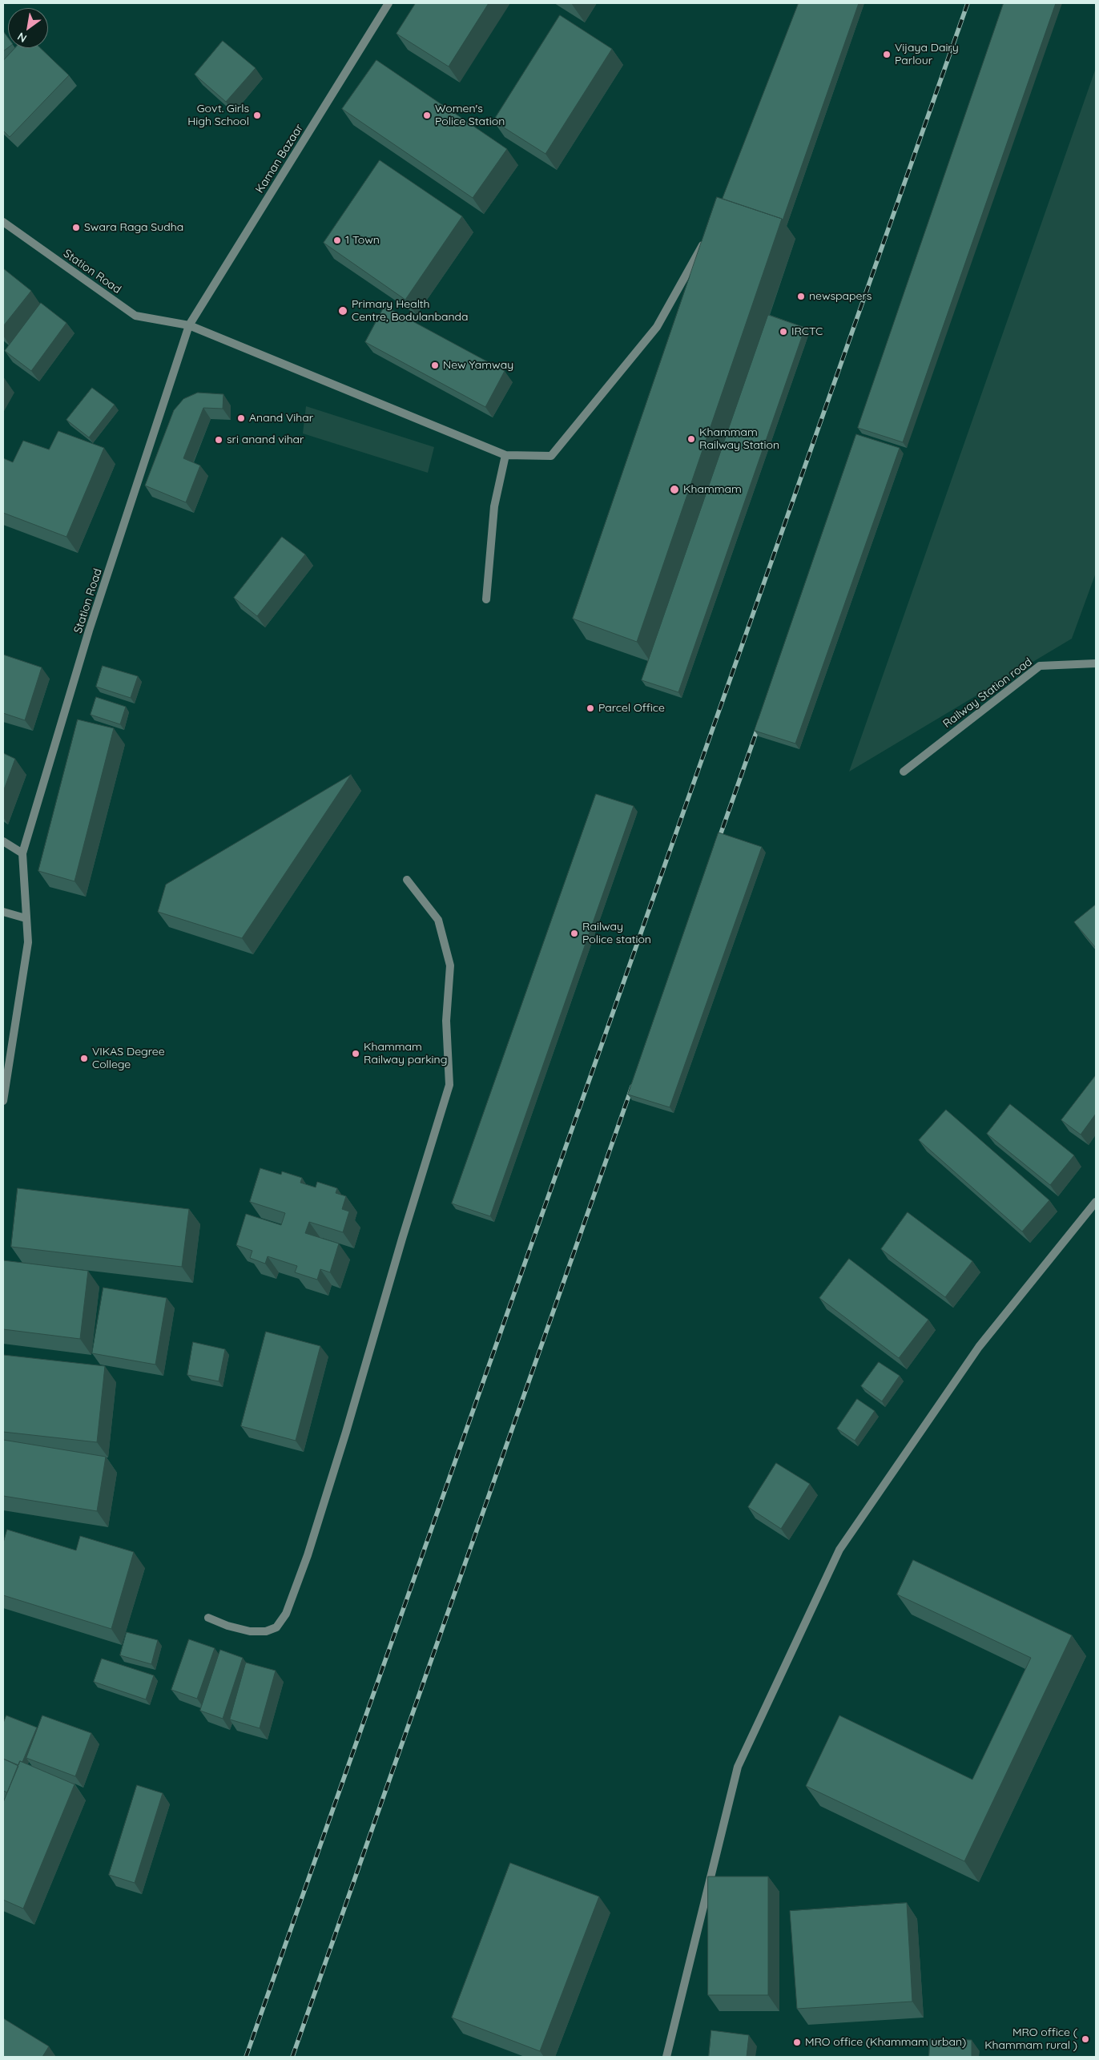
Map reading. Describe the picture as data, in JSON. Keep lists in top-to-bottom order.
{
  "streets": {
    "street": ["Kaman Bazaar", "Station Road", "Railway Station road"]
  },
  "crossings": [
    ["Kaman Bazaar", "Station Road"]
  ],
  "places": [
    "Vijaya Dairy Parlour",
    "Govt. Girls High School",
    "Women's Police Station",
    "Swara Raga Sudha",
    "1 Town",
    "newspapers",
    "Primary Health Centre, Bodulanbanda",
    "IRCTC",
    "New Yamway",
    "Anand Vihar",
    "Khammam Railway Station",
    "sri anand vihar",
    "Khammam",
    "Parcel Office",
    "Railway Police station",
    "Khammam Railway parking",
    "VIKAS Degree College",
    "MRO office ( Khammam rural )",
    "MRO office (Khammam urban)"
  ],
  "north": "bottom left"
}
